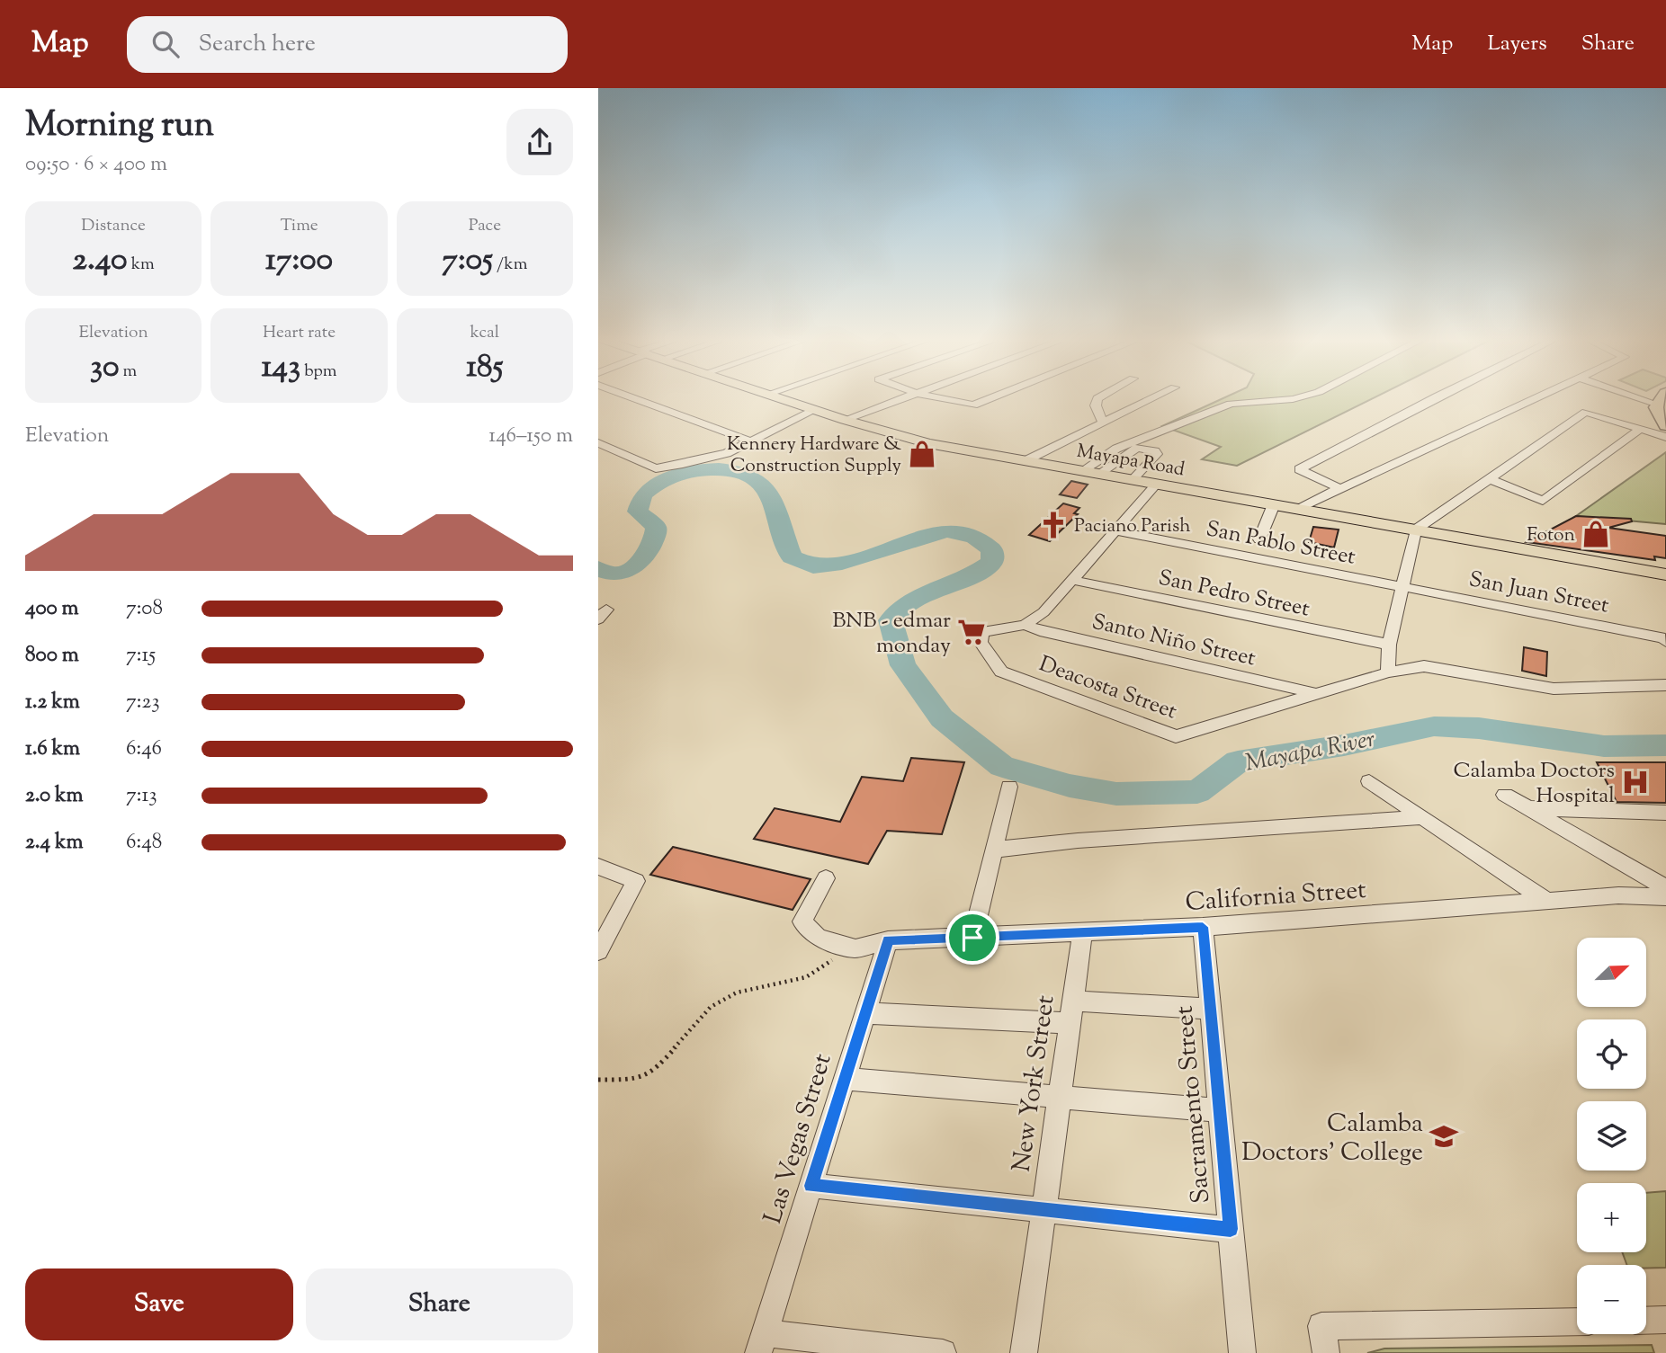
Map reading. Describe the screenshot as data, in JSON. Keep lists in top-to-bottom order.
{
  "streets": {
    "main road": ["Mayapa Road"],
    "street": [
      "San Pablo Street",
      "San Juan Street",
      "San Pedro Street",
      "Santo Niño Street",
      "Deacosta Street",
      "California Street",
      "New York Street",
      "Sacramento Street",
      "Las Vegas Street"
    ]
  },
  "crossings": [
    ["Mayapa Road", "Deacosta Street"],
    ["San Pablo Street", "San Juan Street"],
    ["San Pablo Street", "Deacosta Street"],
    ["San Pedro Street", "Deacosta Street"],
    ["Santo Niño Street", "Deacosta Street"],
    ["California Street", "New York Street"],
    ["California Street", "Sacramento Street"],
    ["California Street", "Las Vegas Street"]
  ],
  "water": ["Mayapa River"],
  "places": {
    "shop": ["Kennery Hardware & Construction Supply", "Foton"],
    "church": ["Paciano Parish"],
    "supermarket": ["BNB - edmar monday"],
    "hospital": ["Calamba Doctors Hospital"],
    "school or university": ["Calamba Doctors' College"]
  },
  "north": "top right",
  "page": {
    "header": "Map",
    "search": "Search here",
    "nav": ["Map", "Layers", "Share"],
    "heading": ["Morning run", "09:50 · 6 × 400 m"],
    "stats": [
      ["Distance", "2.40 km"],
      ["Time", "17:00"],
      ["Pace", "7:05 /km"],
      ["Elevation", "30 m"],
      ["Heart rate", "143 bpm"],
      ["kcal", "185"]
    ],
    "chart": ["Elevation", "146–150 m"],
    "list": [
      {
        "name": "400 m",
        "note": "7:08"
      },
      {
        "name": "800 m",
        "note": "7:15"
      },
      {
        "name": "1.2 km",
        "note": "7:23"
      },
      {
        "name": "1.6 km",
        "note": "6:46"
      },
      {
        "name": "2.0 km",
        "note": "7:13"
      },
      {
        "name": "2.4 km",
        "note": "6:48"
      }
    ],
    "map_buttons": ["+", "−"],
    "buttons": ["Save", "Share"]
  }
}
